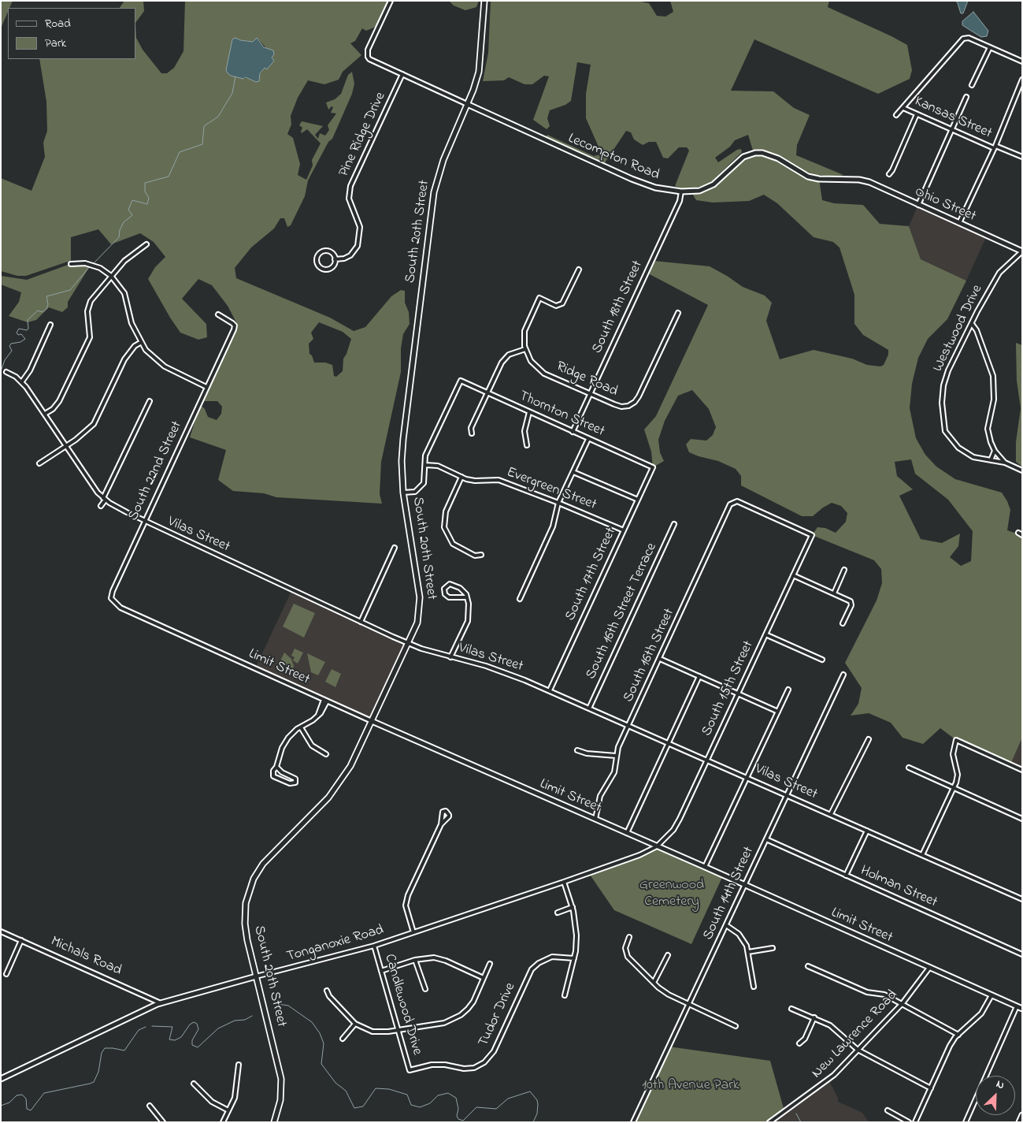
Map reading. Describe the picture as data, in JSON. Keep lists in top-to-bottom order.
{
  "streets": {
    "main road": ["South 20th Street"],
    "street": [
      "Kansas Street",
      "Pine Ridge Drive",
      "Lecompton Road",
      "Ohio Street",
      "South 18th Street",
      "Westwood Drive",
      "Ridge Road",
      "Thornton Street",
      "South 22nd Street",
      "Evergreen Street",
      "Vilas Street",
      "South 17th Street",
      "South 16th Street Terrace",
      "South 16th Street",
      "Limit Street",
      "South 15th Street",
      "Holman Street",
      "South 14th Street",
      "Tonganoxie Road",
      "Michals Road",
      "Candlewood Drive",
      "Tudor Drive",
      "New Lawrence Road"
    ]
  },
  "crossings": [
    ["Pine Ridge Drive", "Lecompton Road"],
    ["Lecompton Road", "Ohio Street"],
    ["Lecompton Road", "South 20th Street"],
    ["Lecompton Road", "South 18th Street"],
    ["Ohio Street", "Westwood Drive"],
    ["South 20th Street", "Vilas Street"],
    ["South 20th Street", "Limit Street"],
    ["South 20th Street", "Tonganoxie Road"],
    ["South 18th Street", "Ridge Road"],
    ["South 18th Street", "Thornton Street"],
    ["Thornton Street", "Evergreen Street"],
    ["Thornton Street", "South 17th Street"],
    ["South 22nd Street", "Vilas Street"],
    ["South 22nd Street", "Limit Street"],
    ["Evergreen Street", "South 17th Street"],
    ["Vilas Street", "South 17th Street"],
    ["Vilas Street", "South 16th Street Terrace"],
    ["Vilas Street", "South 16th Street"],
    ["Vilas Street", "South 15th Street"],
    ["Vilas Street", "South 14th Street"],
    ["South 16th Street", "Limit Street"],
    ["South 16th Street", "South 15th Street"],
    ["Limit Street", "South 15th Street"],
    ["Limit Street", "South 14th Street"],
    ["Limit Street", "Tonganoxie Road"],
    ["Limit Street", "New Lawrence Road"],
    ["South 15th Street", "Tonganoxie Road"],
    ["Holman Street", "South 14th Street"],
    ["Tonganoxie Road", "Michals Road"],
    ["Tonganoxie Road", "Candlewood Drive"],
    ["Candlewood Drive", "Tudor Drive"]
  ],
  "parks": ["Greenwood Cemetery", "10th Avenue Park"],
  "legend": ["Road", "Park"],
  "north": "top right"
}
